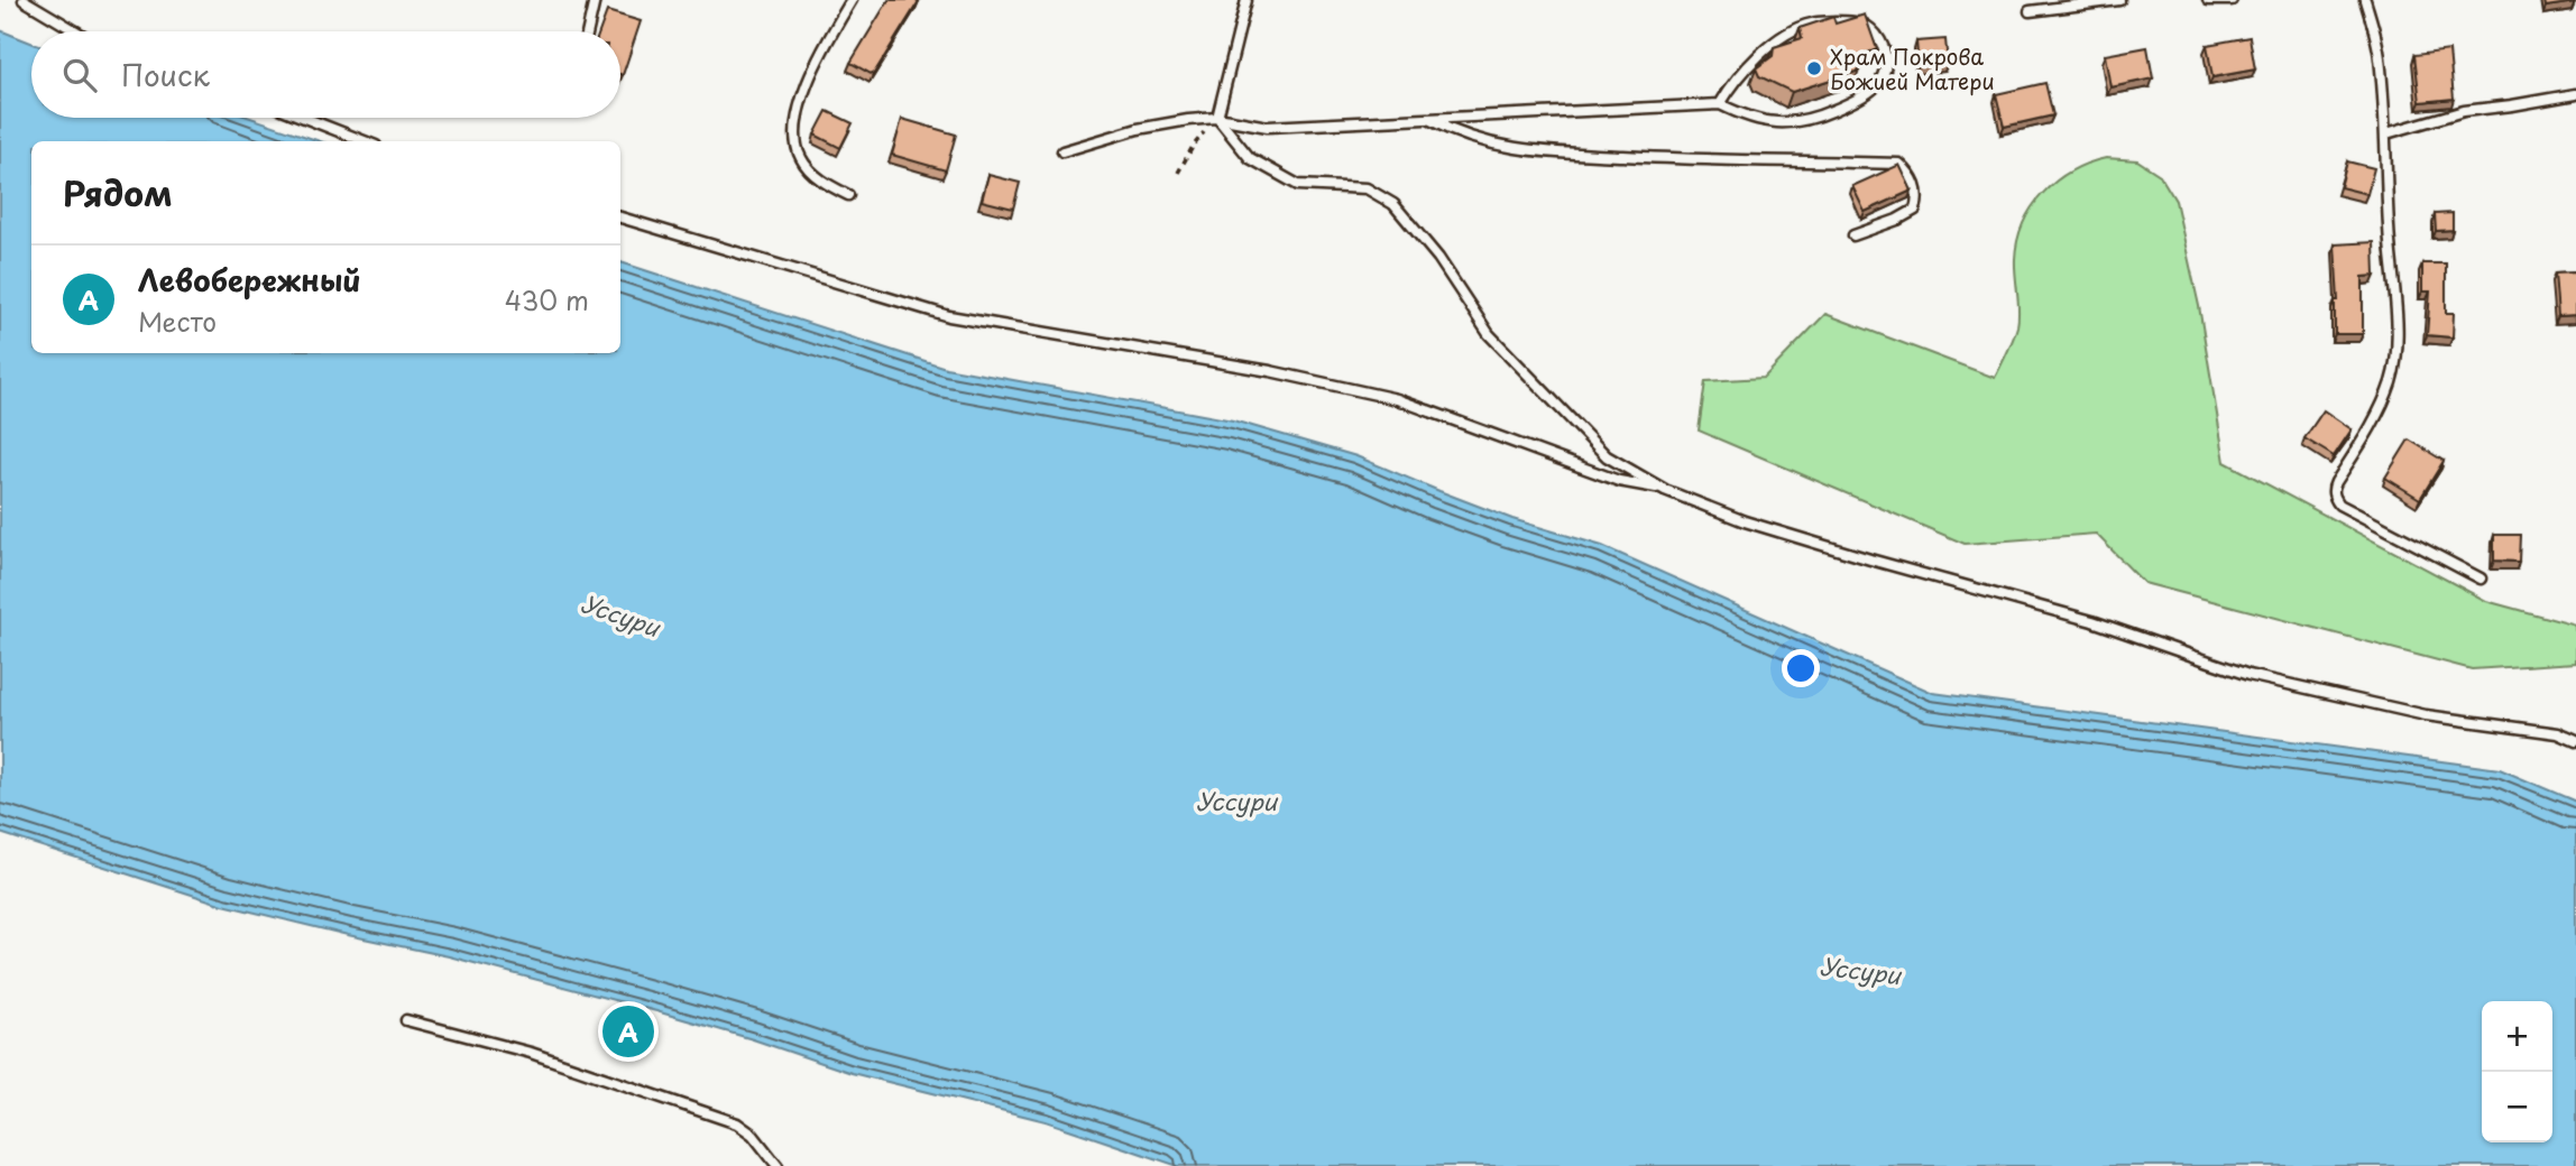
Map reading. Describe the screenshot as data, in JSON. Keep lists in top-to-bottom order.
{
  "water": ["Уссури"],
  "places": ["Храм Покрова Божией Матери"],
  "page": {
    "search": "Поиск",
    "heading": "Рядом",
    "list": [
      {
        "mark": "A",
        "name": "Левобережный",
        "note": "Место",
        "value": "430 m"
      }
    ],
    "map_buttons": ["+", "−"],
    "pins": "A"
  }
}
